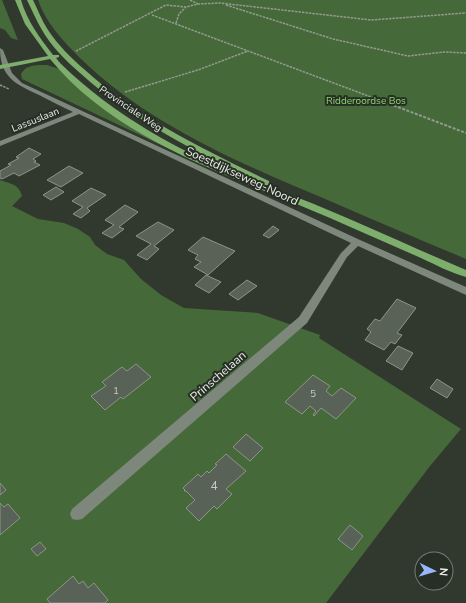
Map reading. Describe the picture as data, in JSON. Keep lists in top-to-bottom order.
{
  "streets": {
    "main road": ["Provinciale Weg"],
    "street": ["Lassuslaan", "Soestdijkseweg-Noord", "Prinschelaan"]
  },
  "crossings": [
    ["Lassuslaan", "Soestdijkseweg-Noord"],
    ["Soestdijkseweg-Noord", "Prinschelaan"]
  ],
  "parks": ["Ridderoordse Bos"],
  "house_numbers": ["1", "5", "4"],
  "north": "right"
}
